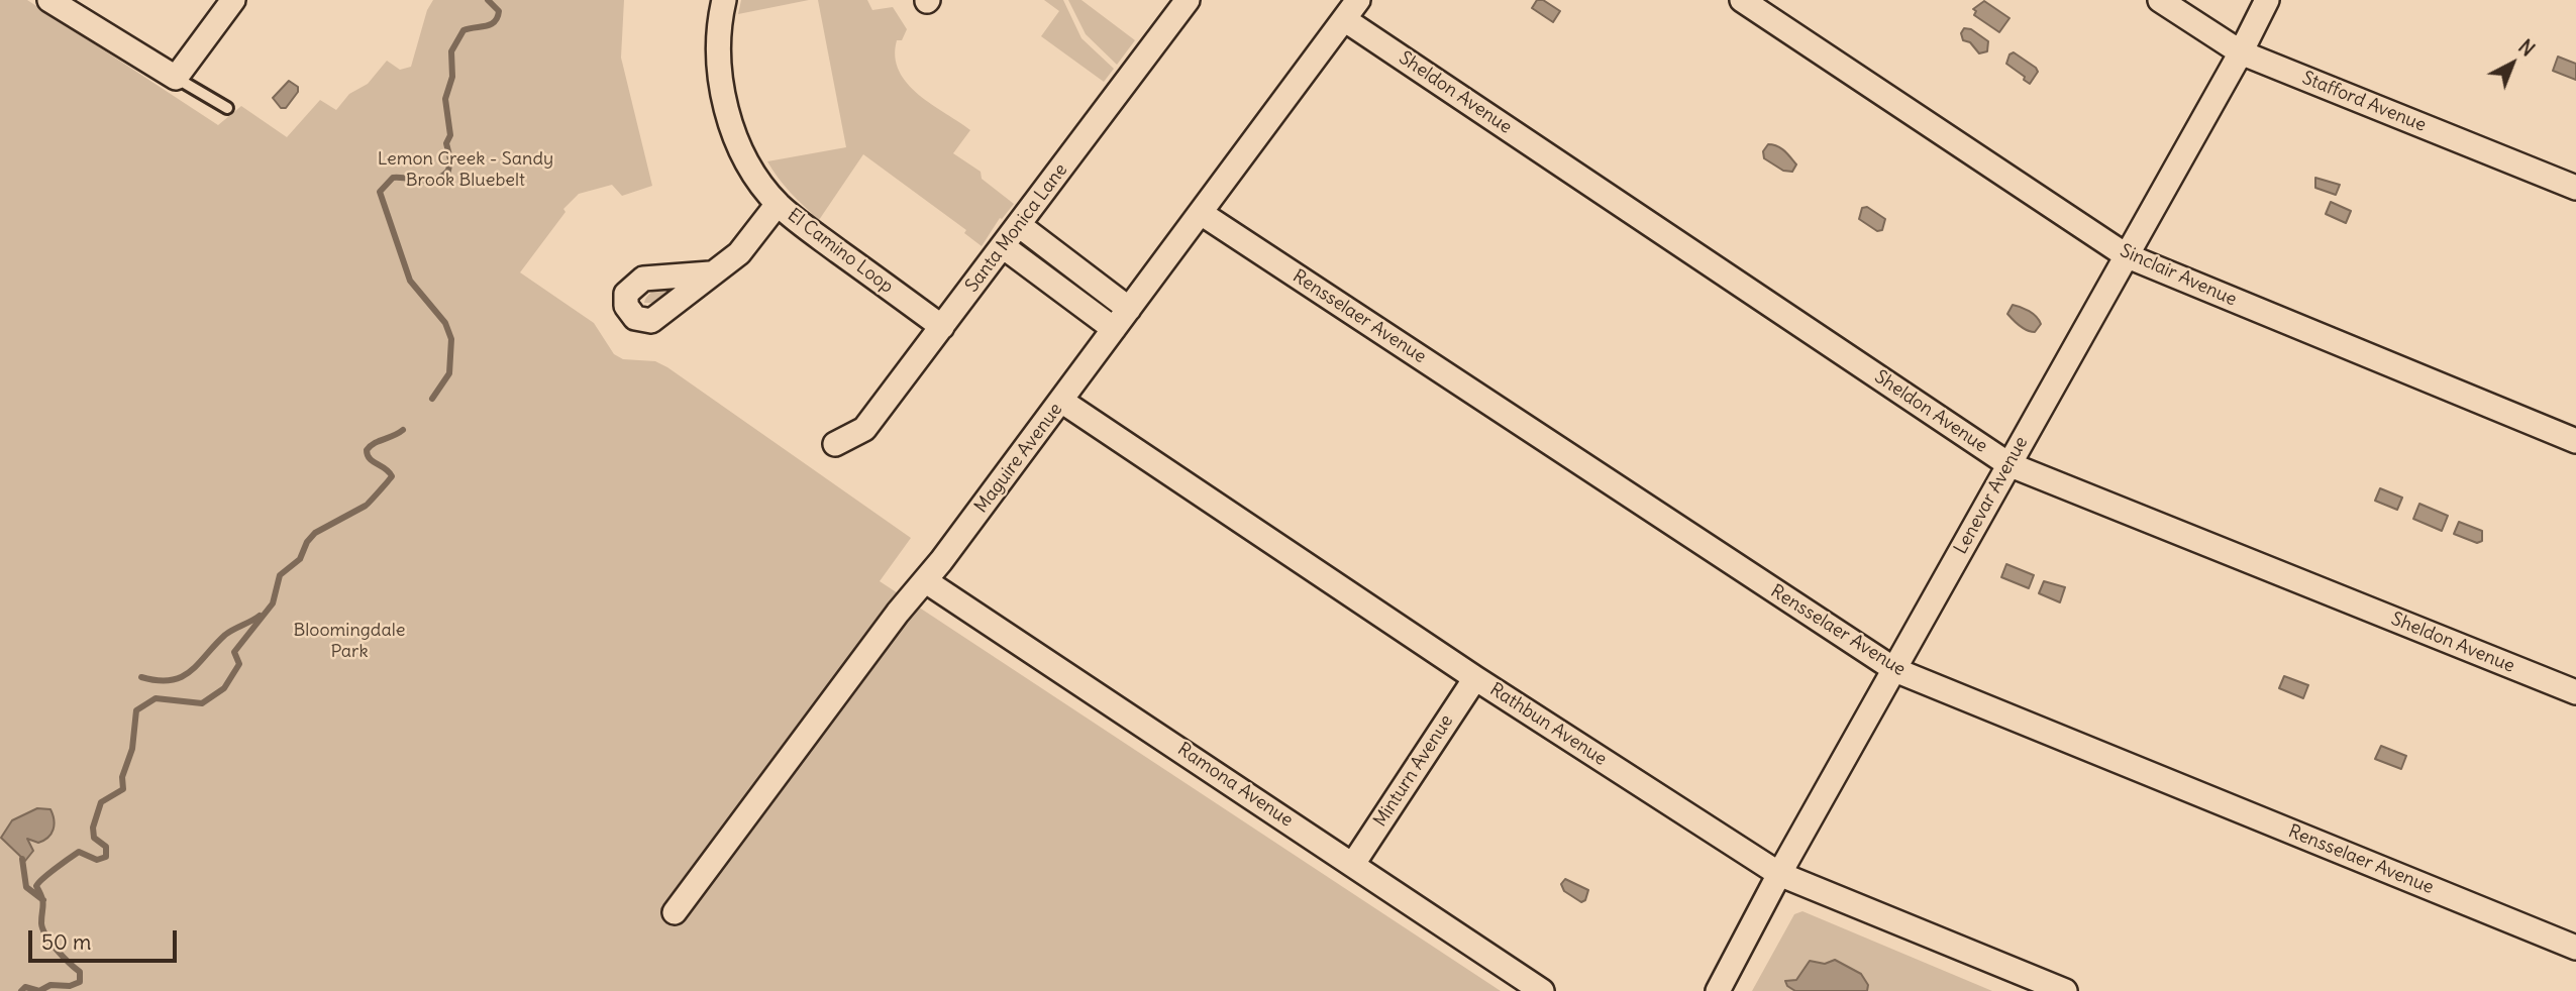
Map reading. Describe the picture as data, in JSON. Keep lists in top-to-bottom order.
{
  "streets": {
    "street": [
      "Sheldon Avenue",
      "Stafford Avenue",
      "Santa Monica Lane",
      "El Camino Loop",
      "Sinclair Avenue",
      "Rensselaer Avenue",
      "Maguire Avenue",
      "Lenevar Avenue",
      "Rathbun Avenue",
      "Minturn Avenue",
      "Ramona Avenue"
    ]
  },
  "crossings": [
    ["Sheldon Avenue", "Maguire Avenue"],
    ["Sheldon Avenue", "Lenevar Avenue"],
    ["Stafford Avenue", "Lenevar Avenue"],
    ["Santa Monica Lane", "El Camino Loop"],
    ["Sinclair Avenue", "Lenevar Avenue"],
    ["Rensselaer Avenue", "Maguire Avenue"],
    ["Rensselaer Avenue", "Lenevar Avenue"],
    ["Maguire Avenue", "Rathbun Avenue"],
    ["Maguire Avenue", "Ramona Avenue"],
    ["Lenevar Avenue", "Rathbun Avenue"],
    ["Rathbun Avenue", "Minturn Avenue"],
    ["Minturn Avenue", "Ramona Avenue"]
  ],
  "parks": ["Lemon Creek - Sandy Brook Bluebelt", "Bloomingdale Park"],
  "scale_bar": "50 m",
  "north": "top right"
}
